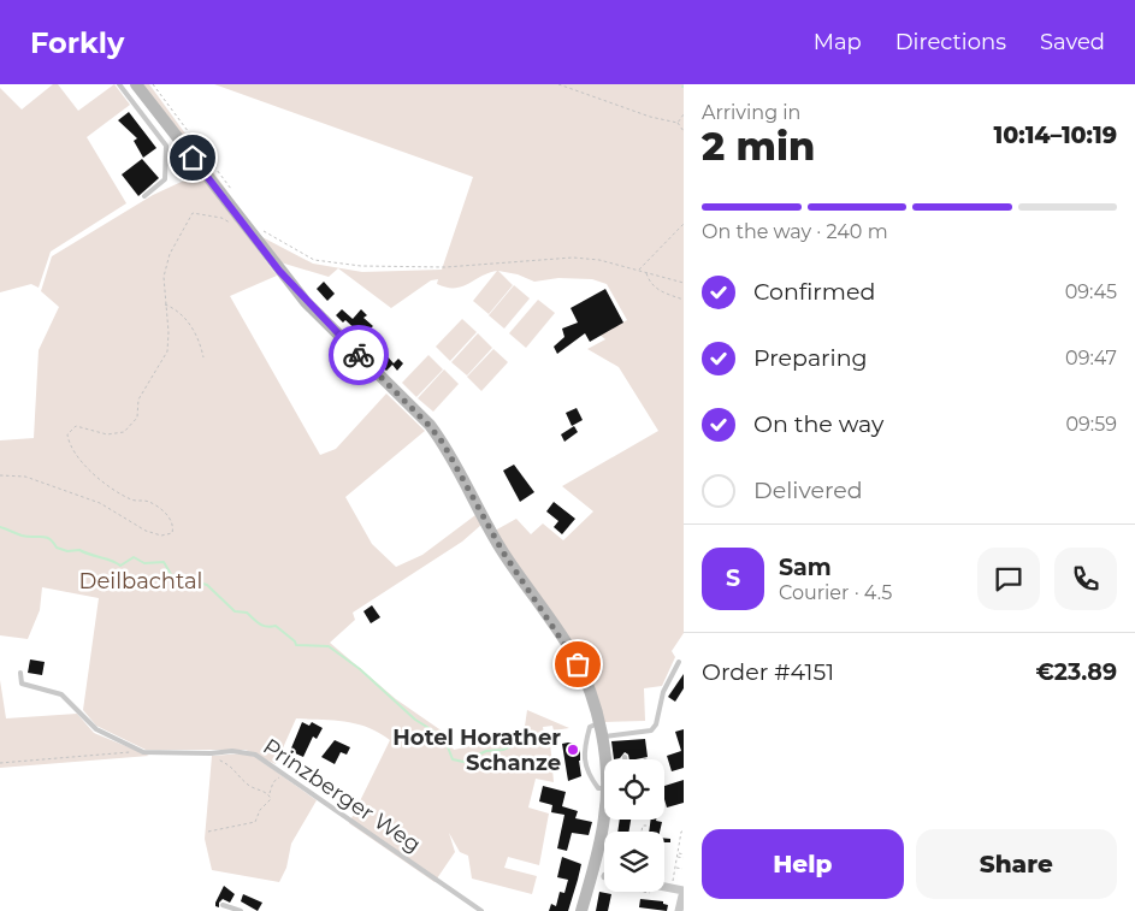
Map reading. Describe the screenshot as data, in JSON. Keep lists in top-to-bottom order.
{
  "streets": {
    "lane": ["Prinzberger Weg"]
  },
  "parks": ["Deilbachtal"],
  "places": ["Hotel Horather Schanze"],
  "page": {
    "header": "Forkly",
    "nav": ["Map", "Directions", "Saved"],
    "heading": ["2 min", "Arriving in", "10:14–10:19"],
    "panel": [
      "Sam",
      "Courier · 4.5",
      "Order #4151",
      "€23.89"
    ],
    "bar": "On the way · 240 m",
    "list": [
      ["Confirmed", "09:45"],
      ["Preparing", "09:47"],
      ["On the way", "09:59"],
      "Delivered"
    ],
    "round": "S",
    "buttons": ["Help", "Share"]
  }
}
